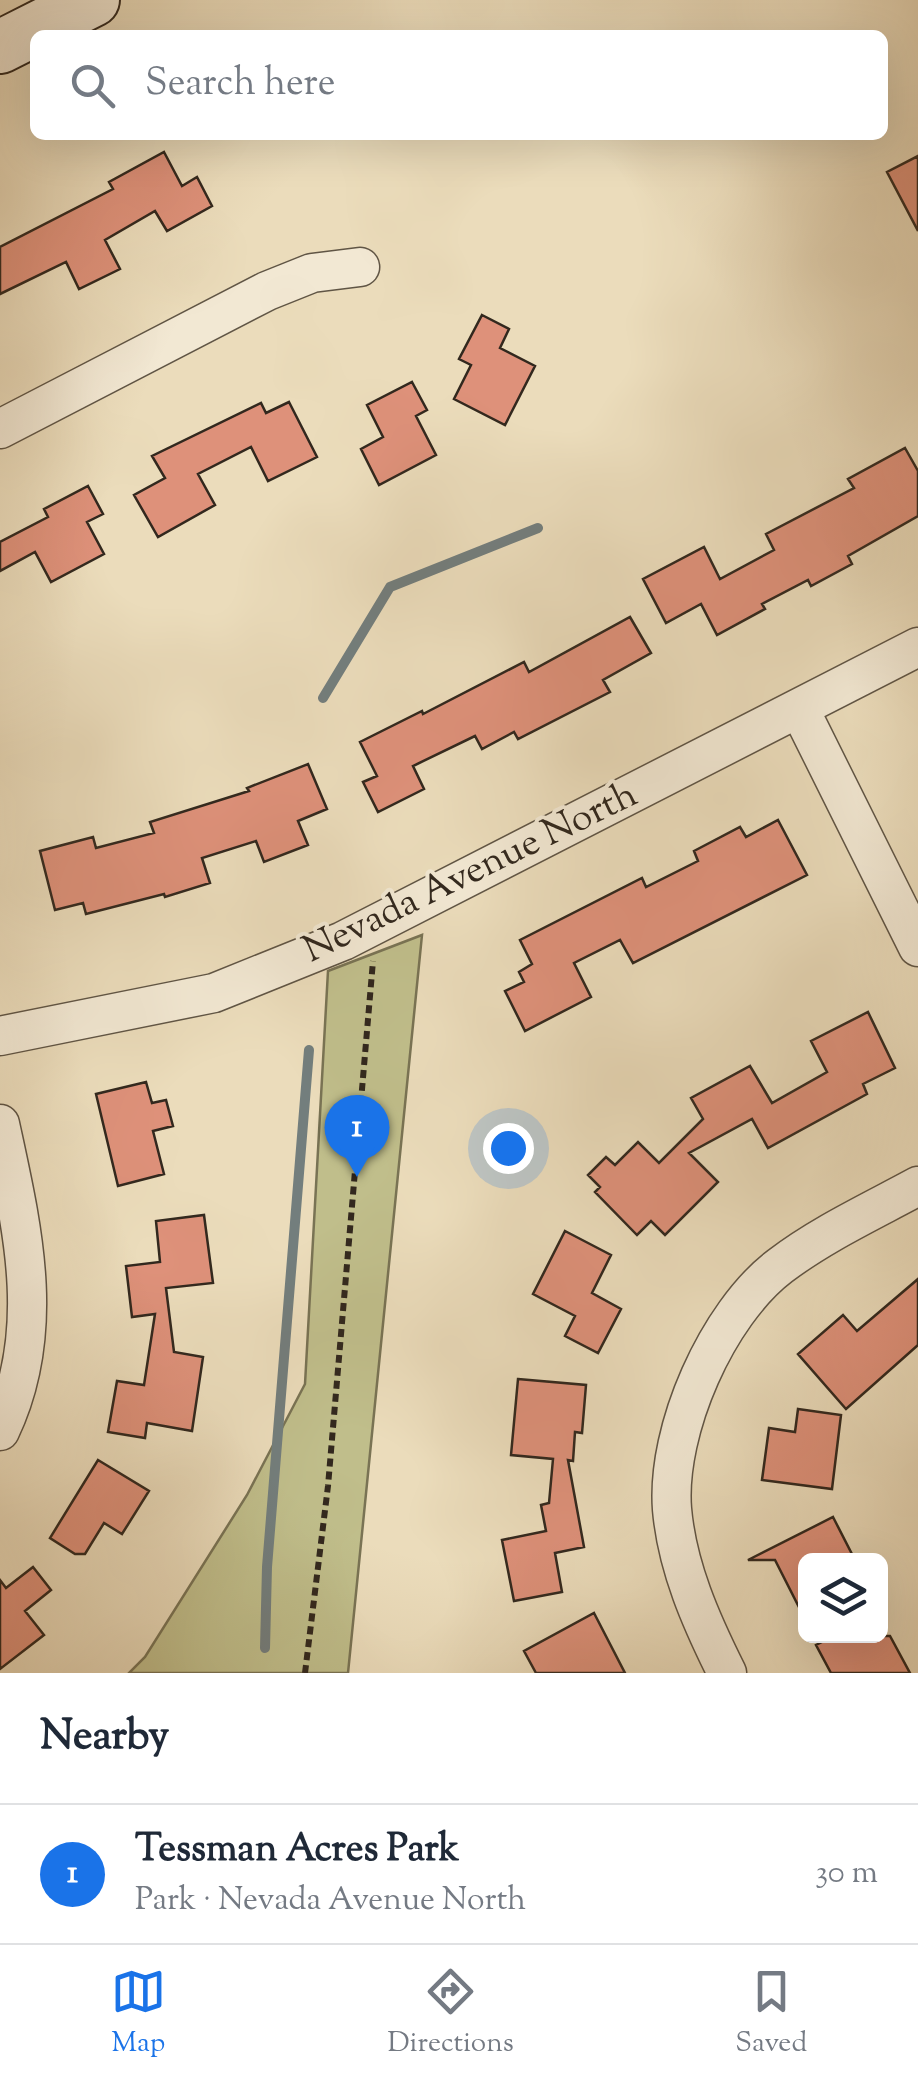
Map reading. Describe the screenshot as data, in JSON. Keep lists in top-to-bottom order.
{
  "streets": {
    "street": ["Nevada Avenue North"]
  },
  "page": {
    "search": "Search here",
    "pins": "1",
    "heading": "Nearby",
    "list": [
      {
        "mark": "1",
        "name": "Tessman Acres Park",
        "note": "Park · Nevada Avenue North",
        "value": "30 m"
      }
    ],
    "nav": ["Map", "Directions", "Saved"]
  }
}
